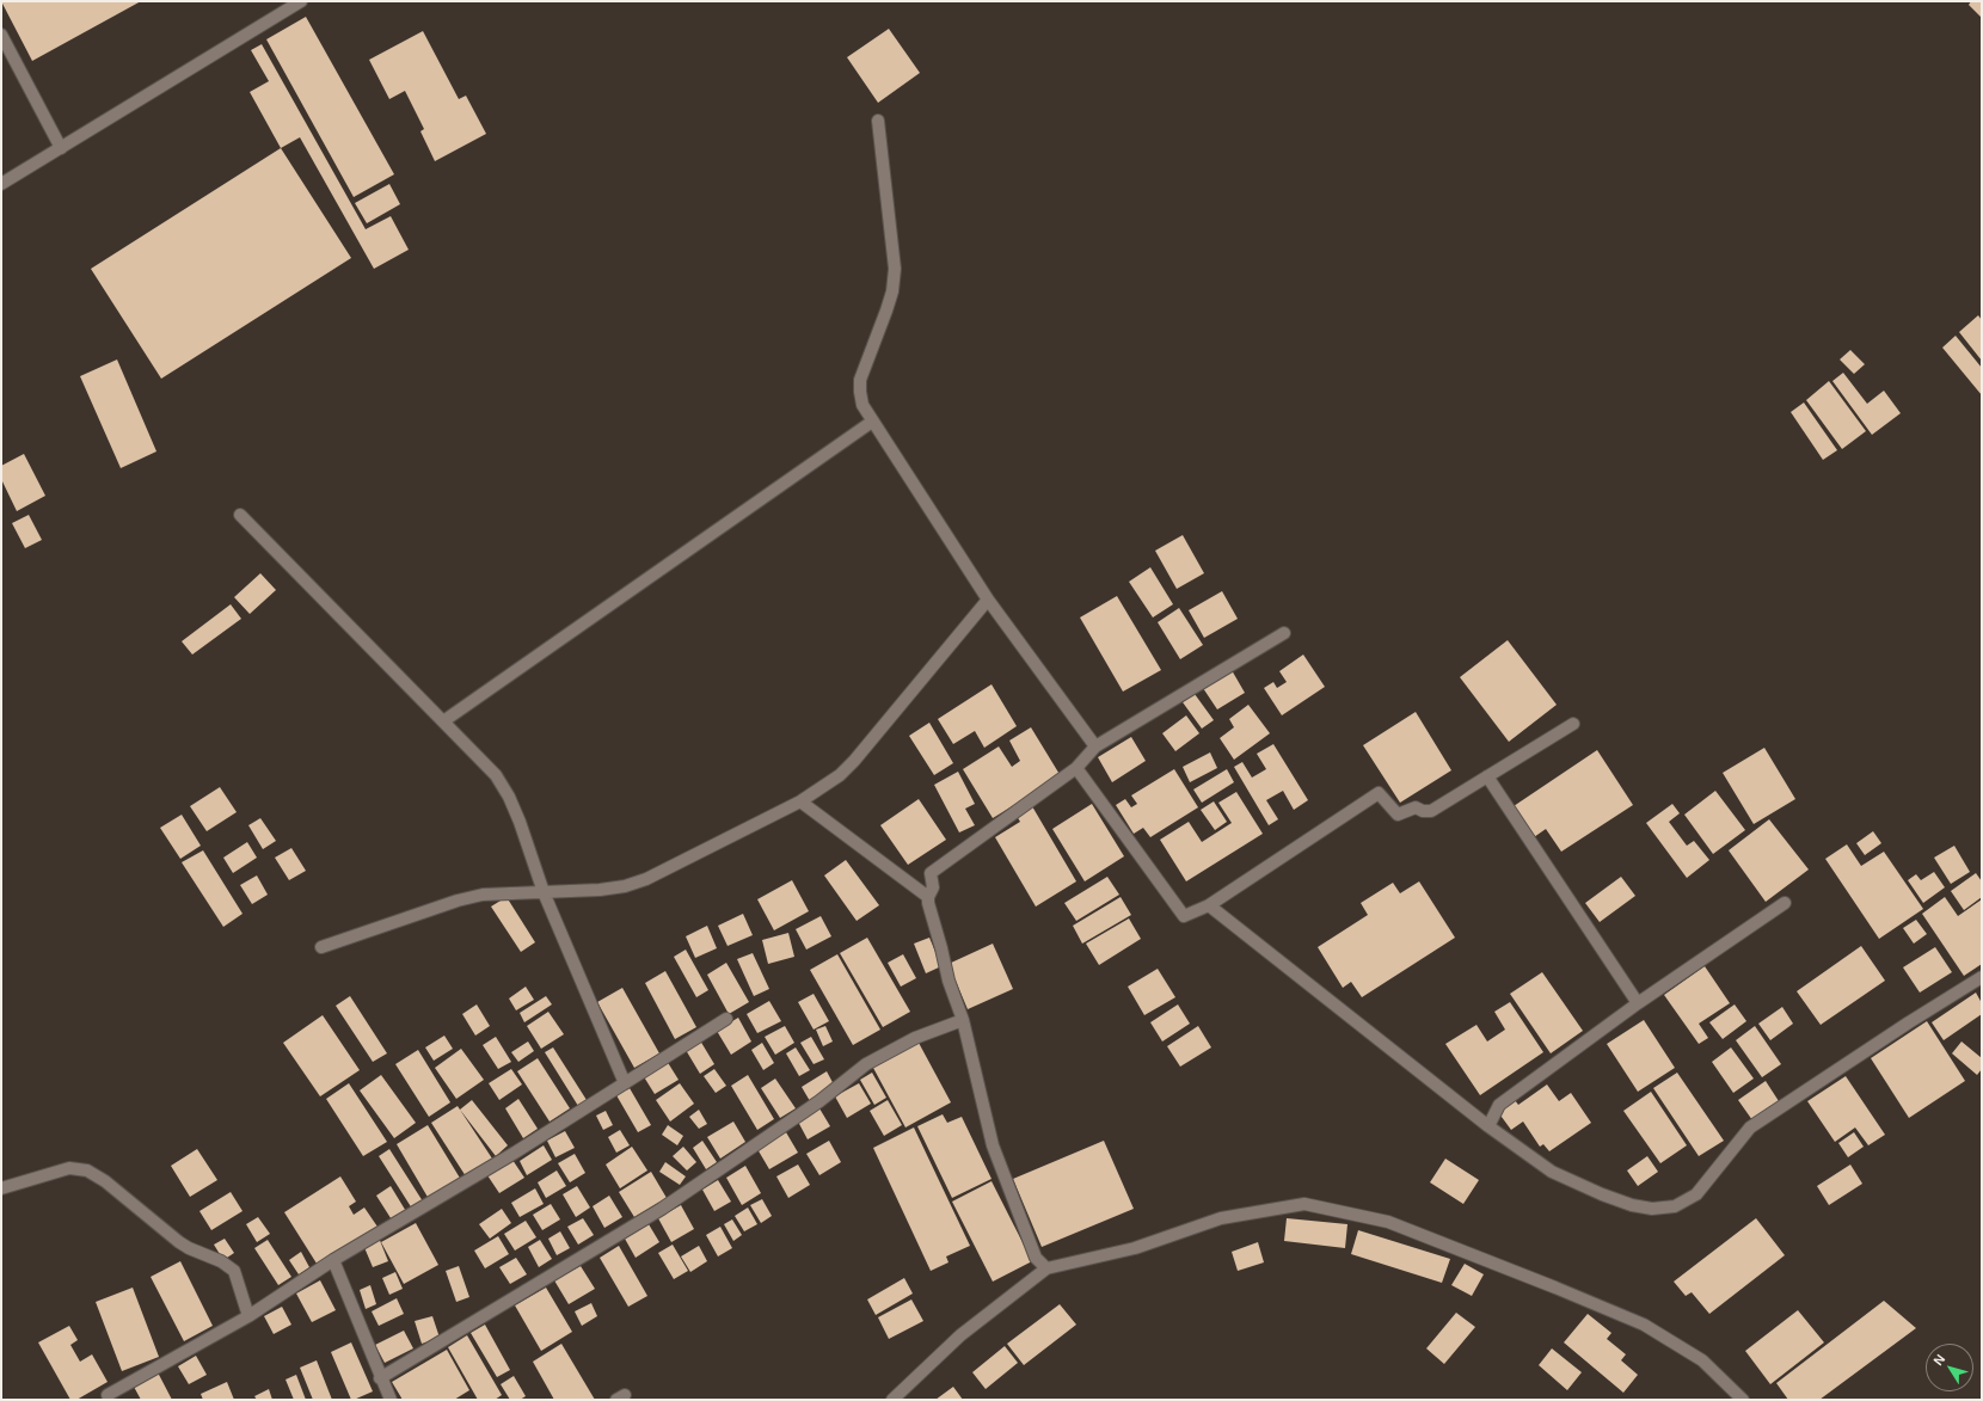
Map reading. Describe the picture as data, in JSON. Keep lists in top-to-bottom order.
{
  "north": "top left"
}
